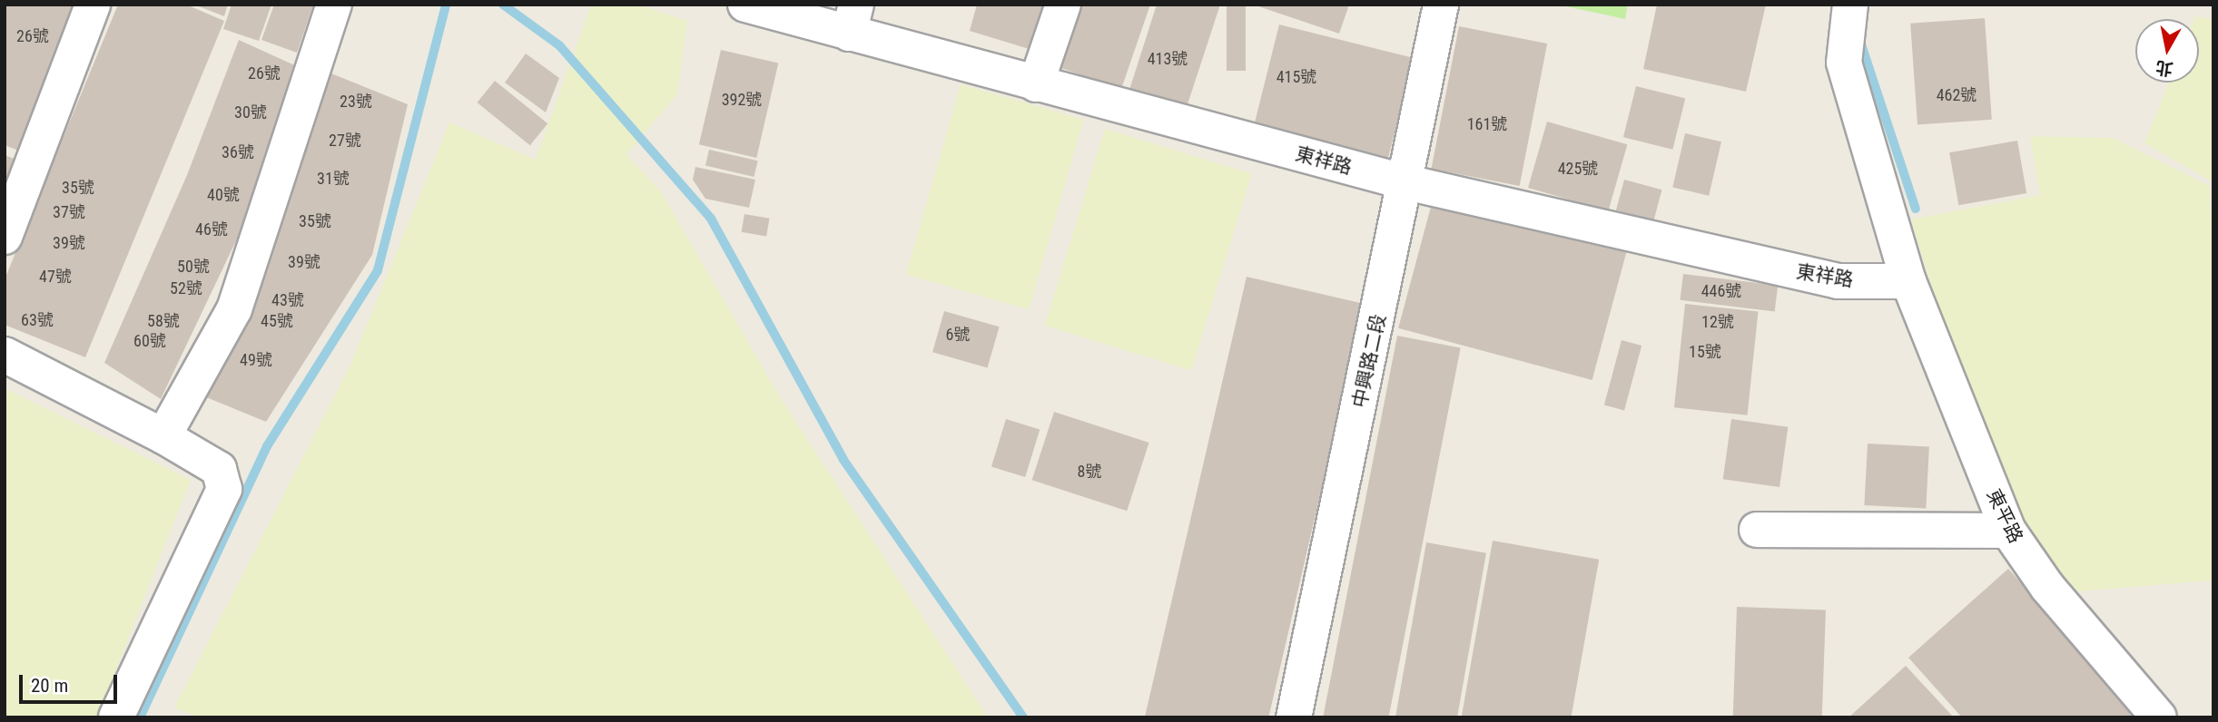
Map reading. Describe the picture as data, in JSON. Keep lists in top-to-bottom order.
{
  "streets": {
    "street": ["東祥路", "中興路二段", "東平路"]
  },
  "crossings": [
    ["東祥路", "中興路二段"],
    ["東祥路", "東平路"]
  ],
  "house_numbers": [
    "26號",
    "413號",
    "26號",
    "415號",
    "462號",
    "392號",
    "23號",
    "30號",
    "161號",
    "27號",
    "36號",
    "425號",
    "31號",
    "35號",
    "40號",
    "37號",
    "35號",
    "46號",
    "39號",
    "39號",
    "50號",
    "47號",
    "52號",
    "446號",
    "43號",
    "63號",
    "58號",
    "45號",
    "12號",
    "6號",
    "60號",
    "15號",
    "49號",
    "8號"
  ],
  "scale_bar": "20 m",
  "north": "bottom"
}
